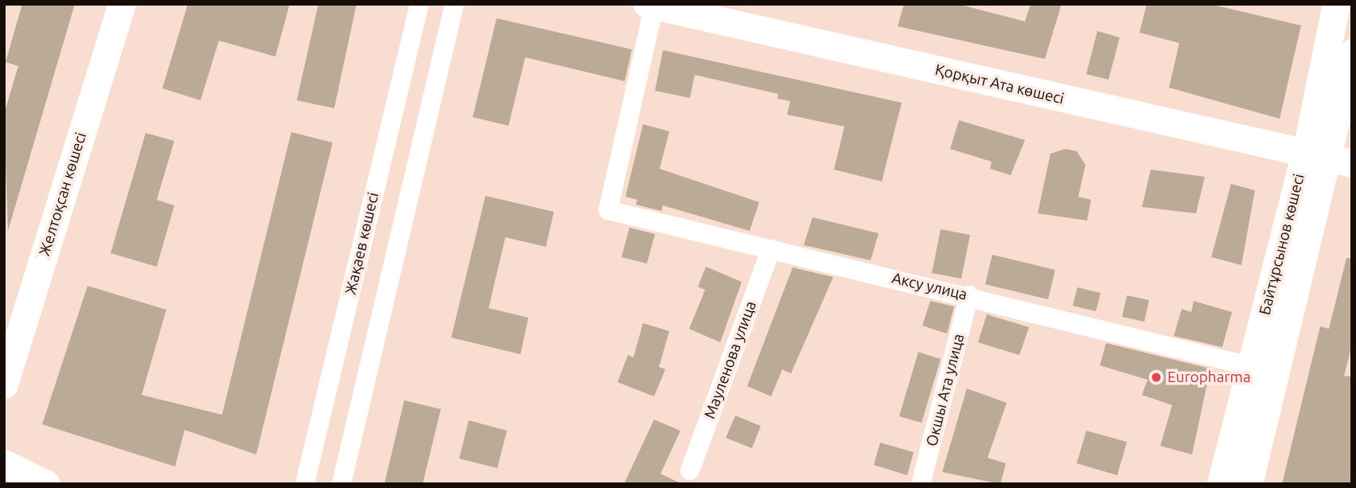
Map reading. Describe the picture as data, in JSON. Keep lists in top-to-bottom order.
{
  "streets": {
    "street": [
      "Қорқыт Ата көшесі",
      "Желтоқсан көшесі",
      "Жақаев көшесі",
      "Байтұрсынов көшесі",
      "Аксу улица",
      "Мауленова улица",
      "Окшы Ата улица"
    ]
  },
  "crossings": [
    ["Қорқыт Ата көшесі", "Байтұрсынов көшесі"],
    ["Қорқыт Ата көшесі", "Аксу улица"],
    ["Байтұрсынов көшесі", "Аксу улица"],
    ["Аксу улица", "Мауленова улица"],
    ["Аксу улица", "Окшы Ата улица"]
  ],
  "places": ["Europharma"]
}
